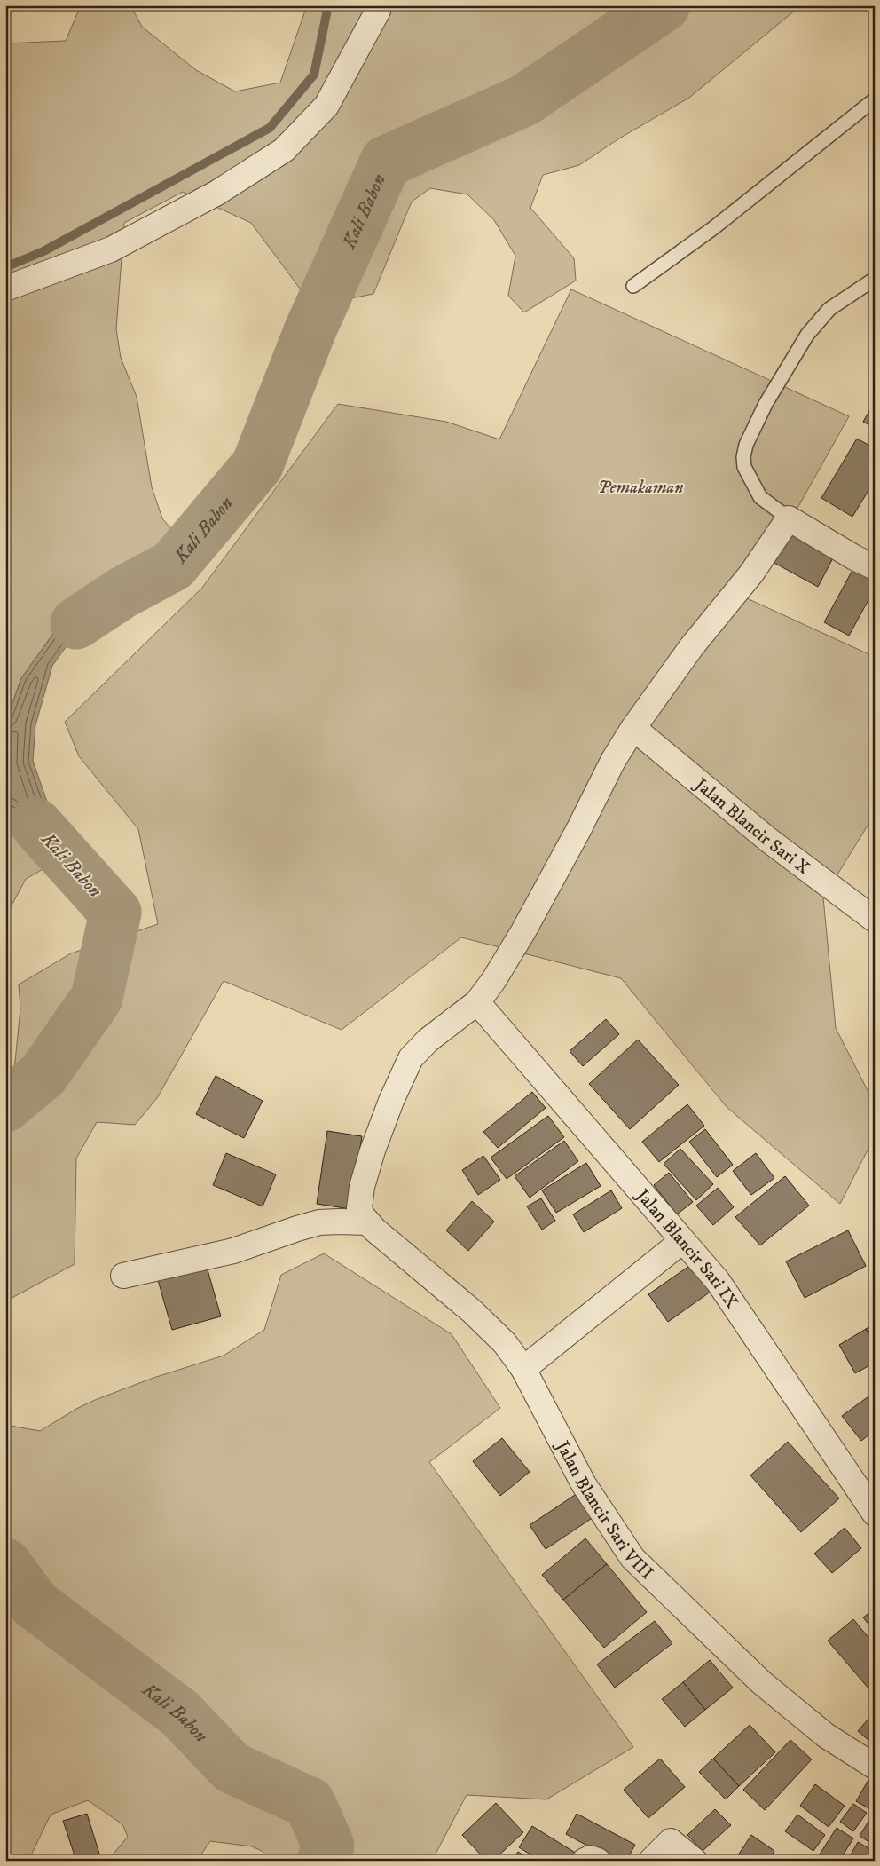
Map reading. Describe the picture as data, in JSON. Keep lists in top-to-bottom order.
{
  "streets": {
    "street": ["Jalan Blancir Sari X", "Jalan Blancir Sari IX", "Jalan Blancir Sari VIII"]
  },
  "water": ["Kali Babon"],
  "parks": ["Pemakaman"]
}
